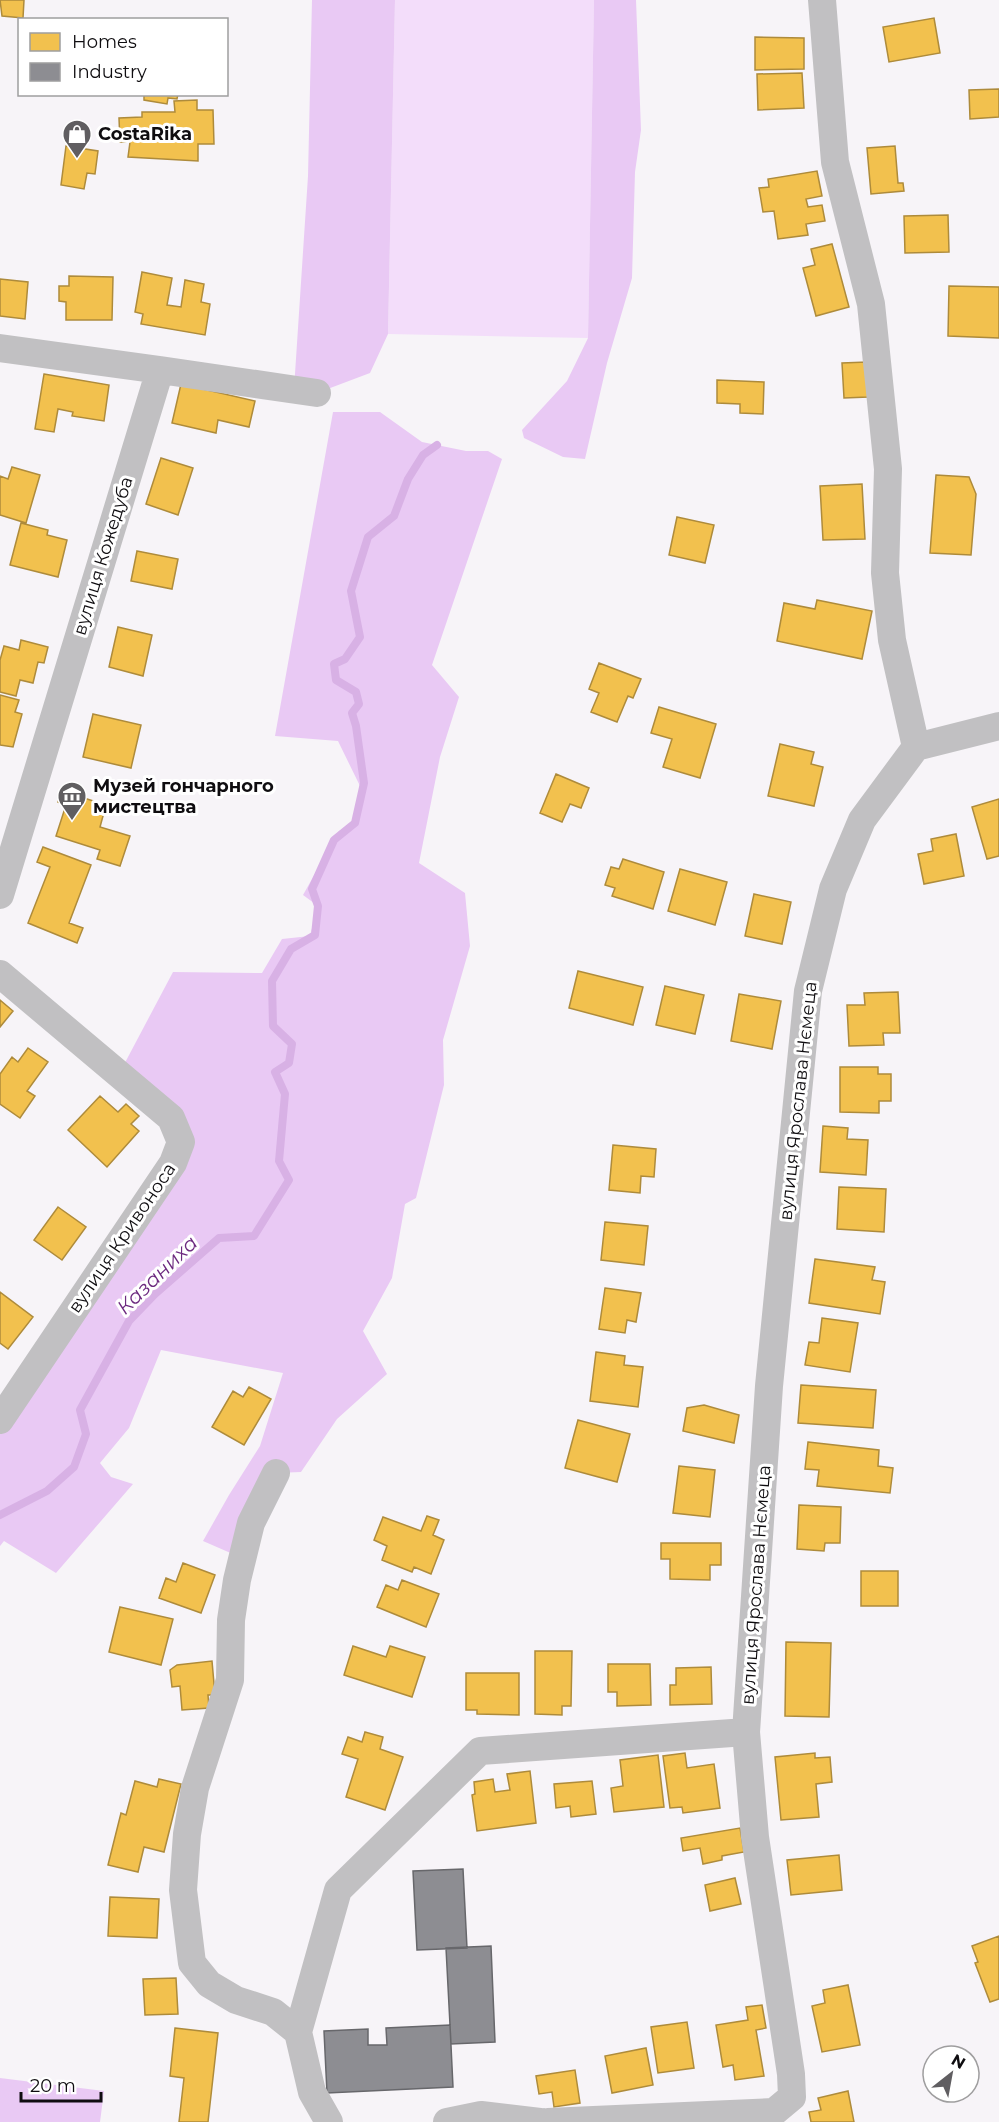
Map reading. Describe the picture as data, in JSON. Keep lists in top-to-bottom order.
{
  "streets": {
    "street": ["вулиця Кожедуба", "вулиця Ярослава Нємеца", "вулиця Кривоноса"]
  },
  "water": ["Казаниха"],
  "places": {
    "shop": ["CostaRika"],
    "museum": ["Музей гончарного мистецтва"]
  },
  "legend": ["Homes", "Industry"],
  "scale_bar": "20 m",
  "north": "top right"
}
